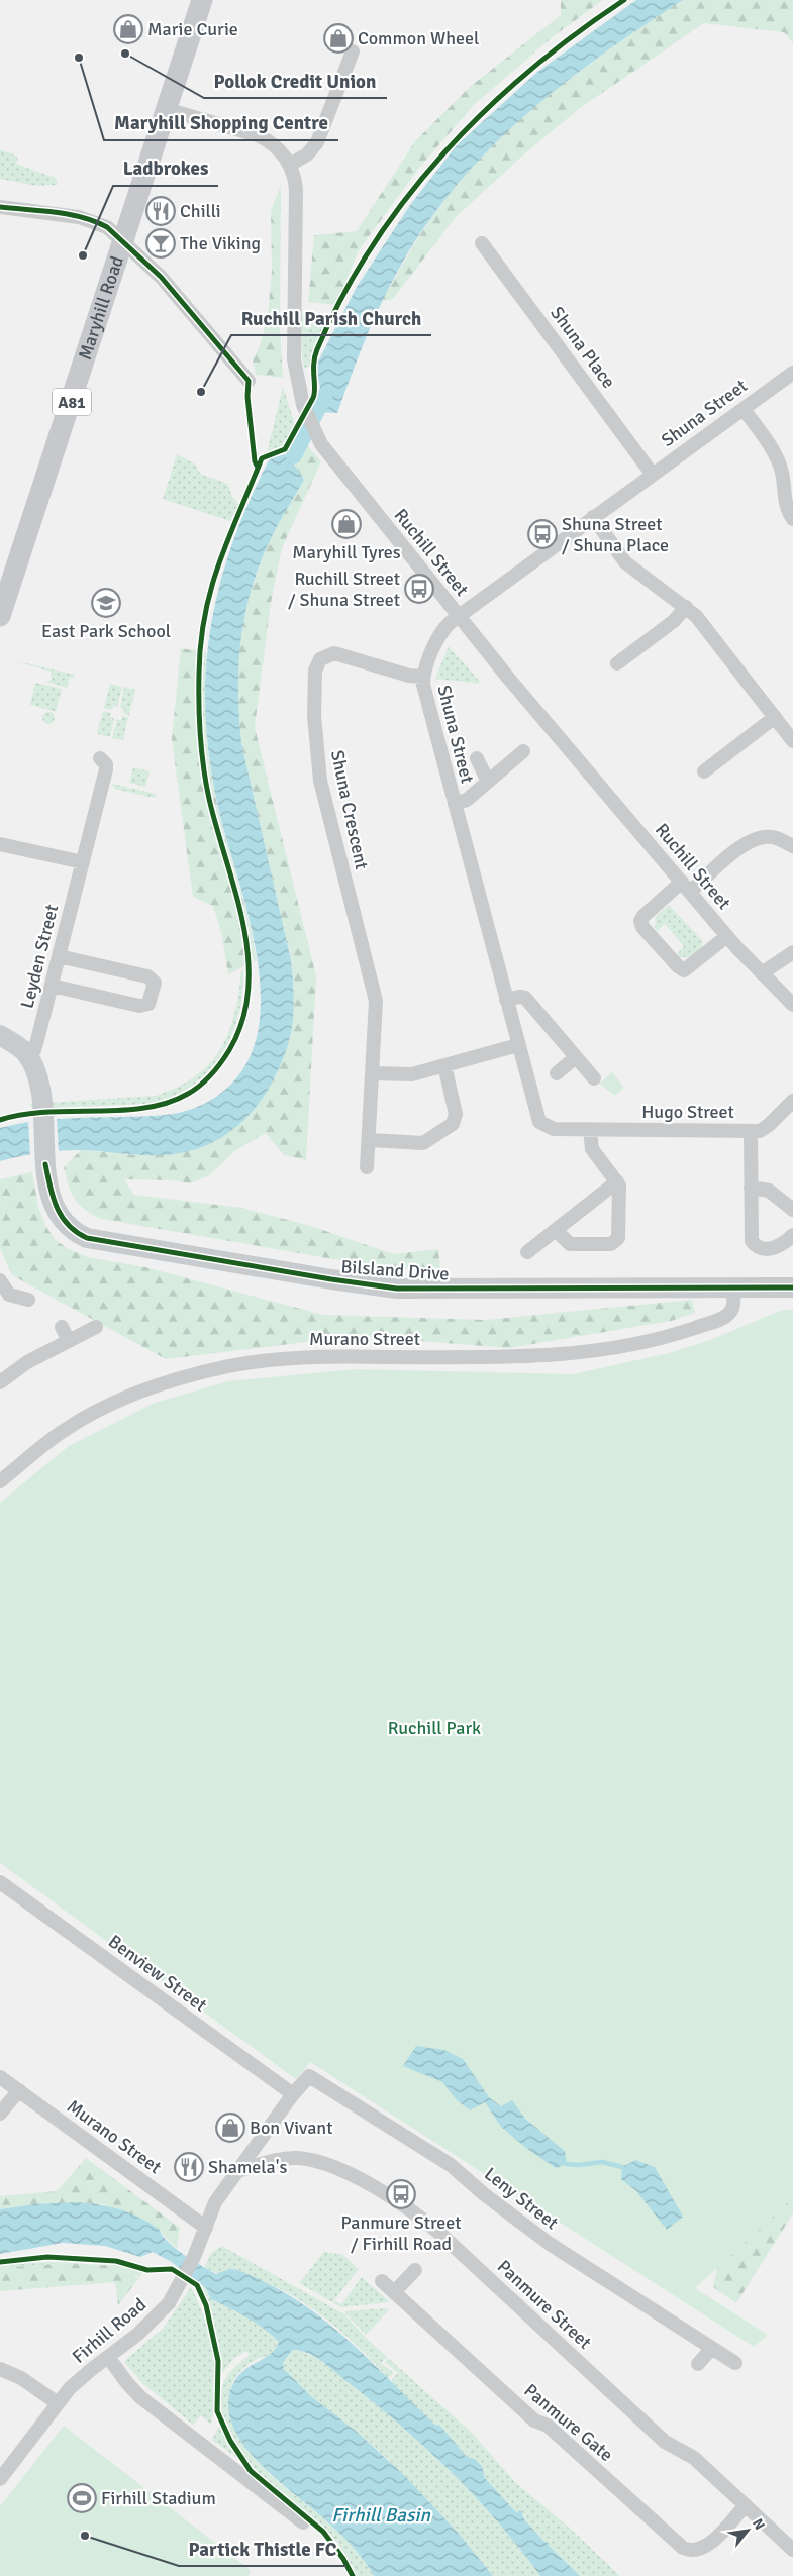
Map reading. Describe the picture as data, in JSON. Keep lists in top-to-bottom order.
{
  "streets": {
    "main road": ["Maryhill Road", "A81", "Bilsland Drive"],
    "street": [
      "Shuna Place",
      "Shuna Street",
      "Ruchill Street",
      "Shuna Crescent",
      "Leyden Street",
      "Hugo Street",
      "Murano Street",
      "Benview Street",
      "Leny Street",
      "Panmure Street",
      "Firhill Road",
      "Panmure Gate"
    ]
  },
  "crossings": [
    ["Maryhill Road", "Ruchill Street"],
    ["Shuna Place", "Shuna Street"],
    ["Shuna Street", "Ruchill Street"],
    ["Shuna Street", "Shuna Crescent"],
    ["Shuna Street", "Hugo Street"],
    ["Leyden Street", "Bilsland Drive"],
    ["Bilsland Drive", "Murano Street"],
    ["Murano Street", "Firhill Road"],
    ["Benview Street", "Firhill Road"],
    ["Leny Street", "Firhill Road"],
    ["Panmure Street", "Firhill Road"],
    ["Panmure Street", "Panmure Gate"]
  ],
  "water": ["Firhill Basin"],
  "parks": ["Ruchill Park"],
  "places": {
    "shop": [
      "Marie Curie",
      "Common Wheel",
      "Maryhill Tyres",
      "Bon Vivant"
    ],
    "other": [
      "Pollok Credit Union",
      "Maryhill Shopping Centre",
      "Ladbrokes",
      "Ruchill Parish Church",
      "Partick Thistle FC"
    ],
    "restaurant": ["Chilli", "Shamela's"],
    "bar": ["The Viking"],
    "bus stop": ["Shuna Street / Shuna Place", "Ruchill Street / Shuna Street", "Panmure Street / Firhill Road"],
    "school or university": ["East Park School"],
    "sports": ["Firhill Stadium"]
  },
  "north": "top right"
}
